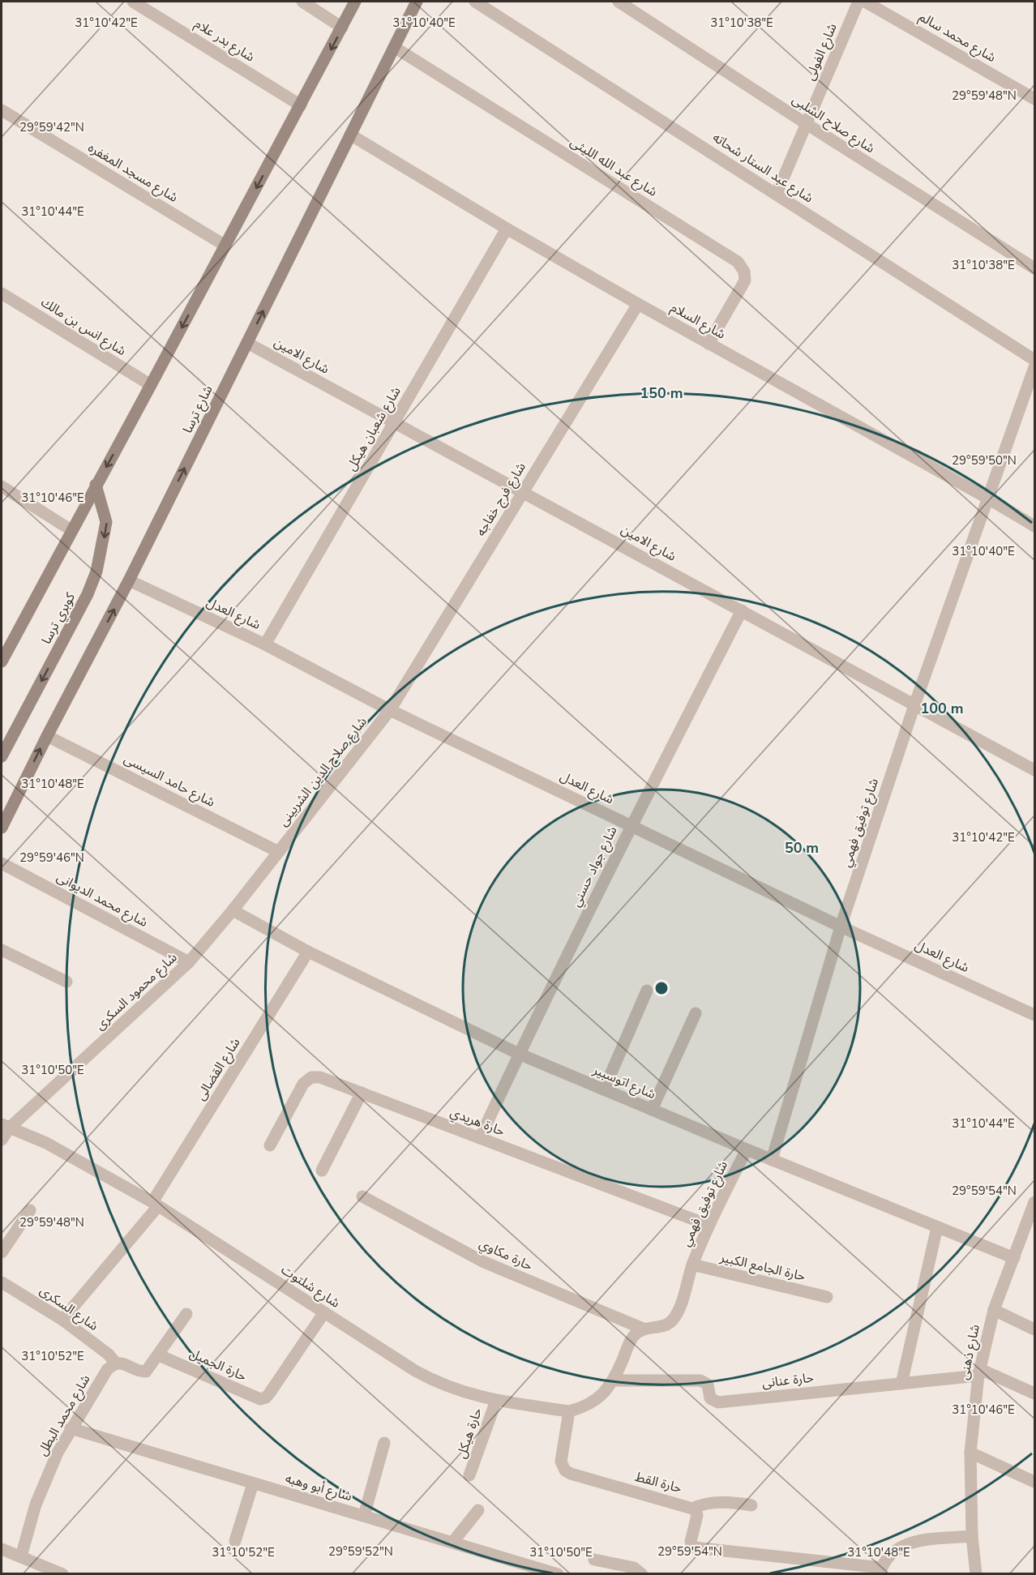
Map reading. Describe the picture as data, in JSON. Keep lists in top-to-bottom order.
{
  "streets": {
    "main road": ["شارع ترسا", "كوبري ترسا"],
    "street": [
      "شارع محمد سالم",
      "شارع بدر علام",
      "شارع الفولى",
      "شارع صلاح الشلبى",
      "شارع عبد الله الليثى",
      "شارع عبد الستار شحاته",
      "شارع مسجد المغفره",
      "شارع السلام",
      "شارع انس بن مالك",
      "شارع الامين",
      "شارع شعبان هيكل",
      "شارع فرج خفاجه",
      "شارع العدل",
      "شارع صلاح الدين الشربينى",
      "شارع حامد السيسى",
      "شارع توفيق فهمي",
      "شارع جواد حسني",
      "شارع محمد الديوانى",
      "شارع محمود السكرى",
      "شارع القضالى",
      "شارع اتوسبير",
      "حارة هريدي",
      "حارة مكاوي",
      "حارة الجامع الكبير",
      "شارع شلتوت",
      "شارع السكرى",
      "شارع ذهنى",
      "حارة الجميل",
      "حارة عنانى",
      "شارع محمد البطل",
      "حارة هيكل",
      "حارة القط",
      "شارع أبو وهبه"
    ]
  },
  "crossings": [
    ["شارع الفولى", "شارع صلاح الشلبى"],
    ["شارع الفولى", "شارع عبد الستار شحاته"],
    ["شارع عبد الله الليثى", "شارع السلام"],
    ["شارع عبد الله الليثى", "شارع ترسا"],
    ["شارع السلام", "شارع ترسا"],
    ["شارع السلام", "شارع شعبان هيكل"],
    ["شارع السلام", "شارع فرج خفاجه"],
    ["شارع السلام", "شارع توفيق فهمي"],
    ["شارع الامين", "شارع ترسا"],
    ["شارع الامين", "شارع شعبان هيكل"],
    ["شارع الامين", "شارع فرج خفاجه"],
    ["شارع الامين", "شارع توفيق فهمي"],
    ["شارع الامين", "شارع جواد حسني"],
    ["شارع ترسا", "شارع العدل"],
    ["شارع ترسا", "شارع حامد السيسى"],
    ["شارع شعبان هيكل", "شارع العدل"],
    ["شارع فرج خفاجه", "شارع العدل"],
    ["شارع فرج خفاجه", "شارع صلاح الدين الشربينى"],
    ["شارع العدل", "شارع صلاح الدين الشربينى"],
    ["شارع العدل", "شارع توفيق فهمي"],
    ["شارع العدل", "شارع جواد حسني"],
    ["شارع صلاح الدين الشربينى", "شارع حامد السيسى"],
    ["شارع صلاح الدين الشربينى", "شارع محمود السكرى"],
    ["شارع حامد السيسى", "شارع محمود السكرى"],
    ["شارع توفيق فهمي", "شارع اتوسبير"],
    ["شارع توفيق فهمي", "حارة هريدي"],
    ["شارع توفيق فهمي", "حارة مكاوي"],
    ["شارع توفيق فهمي", "حارة الجامع الكبير"],
    ["شارع جواد حسني", "شارع اتوسبير"],
    ["شارع جواد حسني", "حارة هريدي"],
    ["شارع محمد الديوانى", "شارع محمود السكرى"],
    ["شارع محمود السكرى", "شارع اتوسبير"],
    ["شارع محمود السكرى", "شارع شلتوت"],
    ["شارع القضالى", "شارع اتوسبير"],
    ["شارع القضالى", "شارع شلتوت"],
    ["شارع القضالى", "شارع السكرى"],
    ["شارع اتوسبير", "شارع ذهنى"],
    ["شارع شلتوت", "حارة الجميل"],
    ["شارع شلتوت", "حارة عنانى"],
    ["شارع شلتوت", "حارة هيكل"],
    ["شارع شلتوت", "حارة القط"],
    ["شارع السكرى", "شارع محمد البطل"],
    ["شارع ذهنى", "حارة عنانى"],
    ["شارع محمد البطل", "شارع أبو وهبه"]
  ],
  "coordinates": [
    "31°10'42\"E",
    "31°10'40\"E",
    "31°10'38\"E",
    "29°59'48\"N",
    "29°59'42\"N",
    "31°10'44\"E",
    "29°59'50\"N",
    "31°10'46\"E",
    "31°10'48\"E",
    "29°59'46\"N",
    "31°10'50\"E",
    "29°59'54\"N",
    "31°10'52\"E",
    "29°59'52\"N"
  ],
  "rings": ["150 m", "100 m", "50 m"]
}
